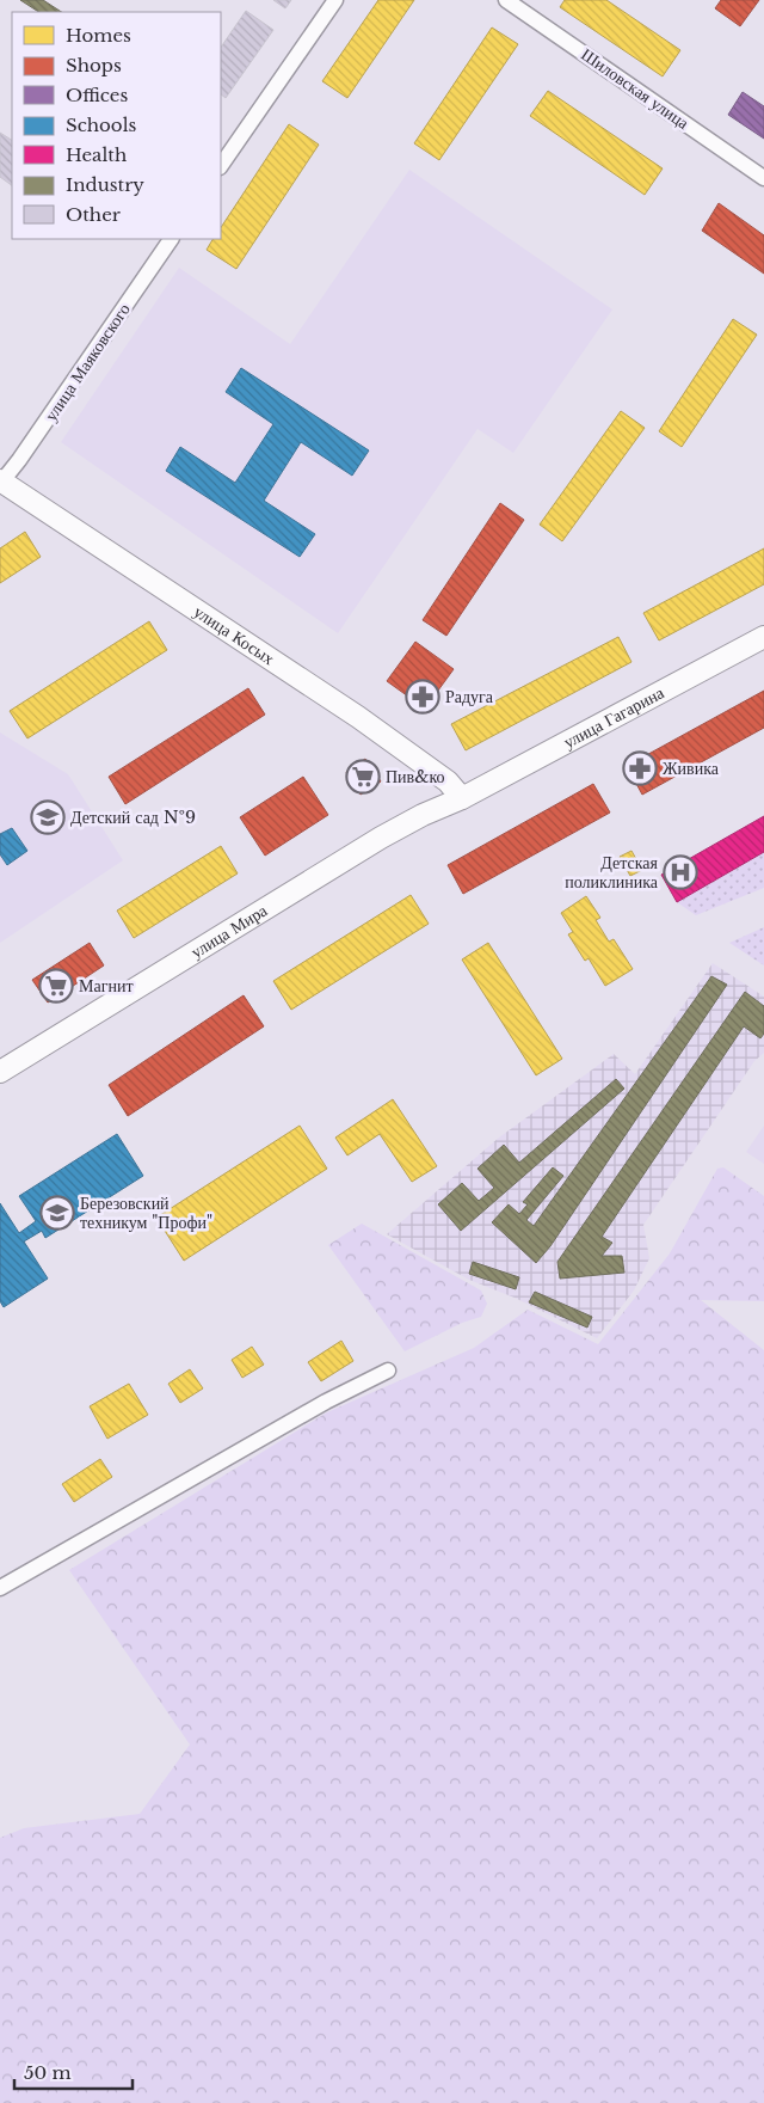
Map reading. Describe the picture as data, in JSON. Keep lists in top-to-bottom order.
{
  "streets": {
    "street": [
      "Шиловская улица",
      "улица Маяковского",
      "улица Косых",
      "улица Гагарина",
      "улица Мира"
    ]
  },
  "crossings": [
    ["улица Маяковского", "улица Косых"],
    ["улица Косых", "улица Гагарина"],
    ["улица Косых", "улица Мира"],
    ["улица Гагарина", "улица Мира"]
  ],
  "places": {
    "pharmacy": ["Радуга", "Живика"],
    "supermarket": ["Пив&ко", "Магнит"],
    "school or university": ["Детский сад №9", "Березовский техникум \"Профи\""],
    "hospital": ["Детская поликлиника"]
  },
  "legend": [
    "Homes",
    "Shops",
    "Offices",
    "Schools",
    "Health",
    "Industry",
    "Other"
  ],
  "scale_bar": "50 m"
}
